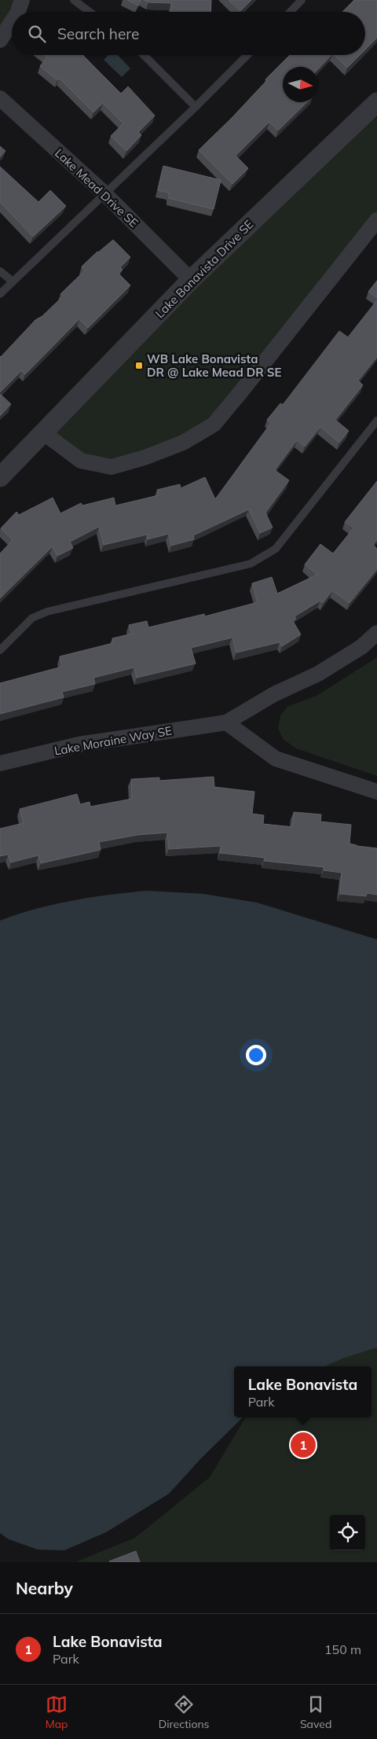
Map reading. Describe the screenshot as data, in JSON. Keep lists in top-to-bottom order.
{
  "streets": {
    "street": ["Lake Mead Drive SE", "Lake Bonavista Drive SE", "Lake Moraine Way SE"]
  },
  "crossings": [
    ["Lake Mead Drive SE", "Lake Bonavista Drive SE"]
  ],
  "places": {
    "transit": ["WB Lake Bonavista DR @ Lake Mead DR SE"]
  },
  "north": "right",
  "page": {
    "search": "Search here",
    "popup": ["Lake Bonavista", "Park"],
    "pins": "1",
    "heading": "Nearby",
    "list": [
      {
        "mark": "1",
        "name": "Lake Bonavista",
        "note": "Park",
        "value": "150 m"
      }
    ],
    "nav": ["Map", "Directions", "Saved"]
  }
}
